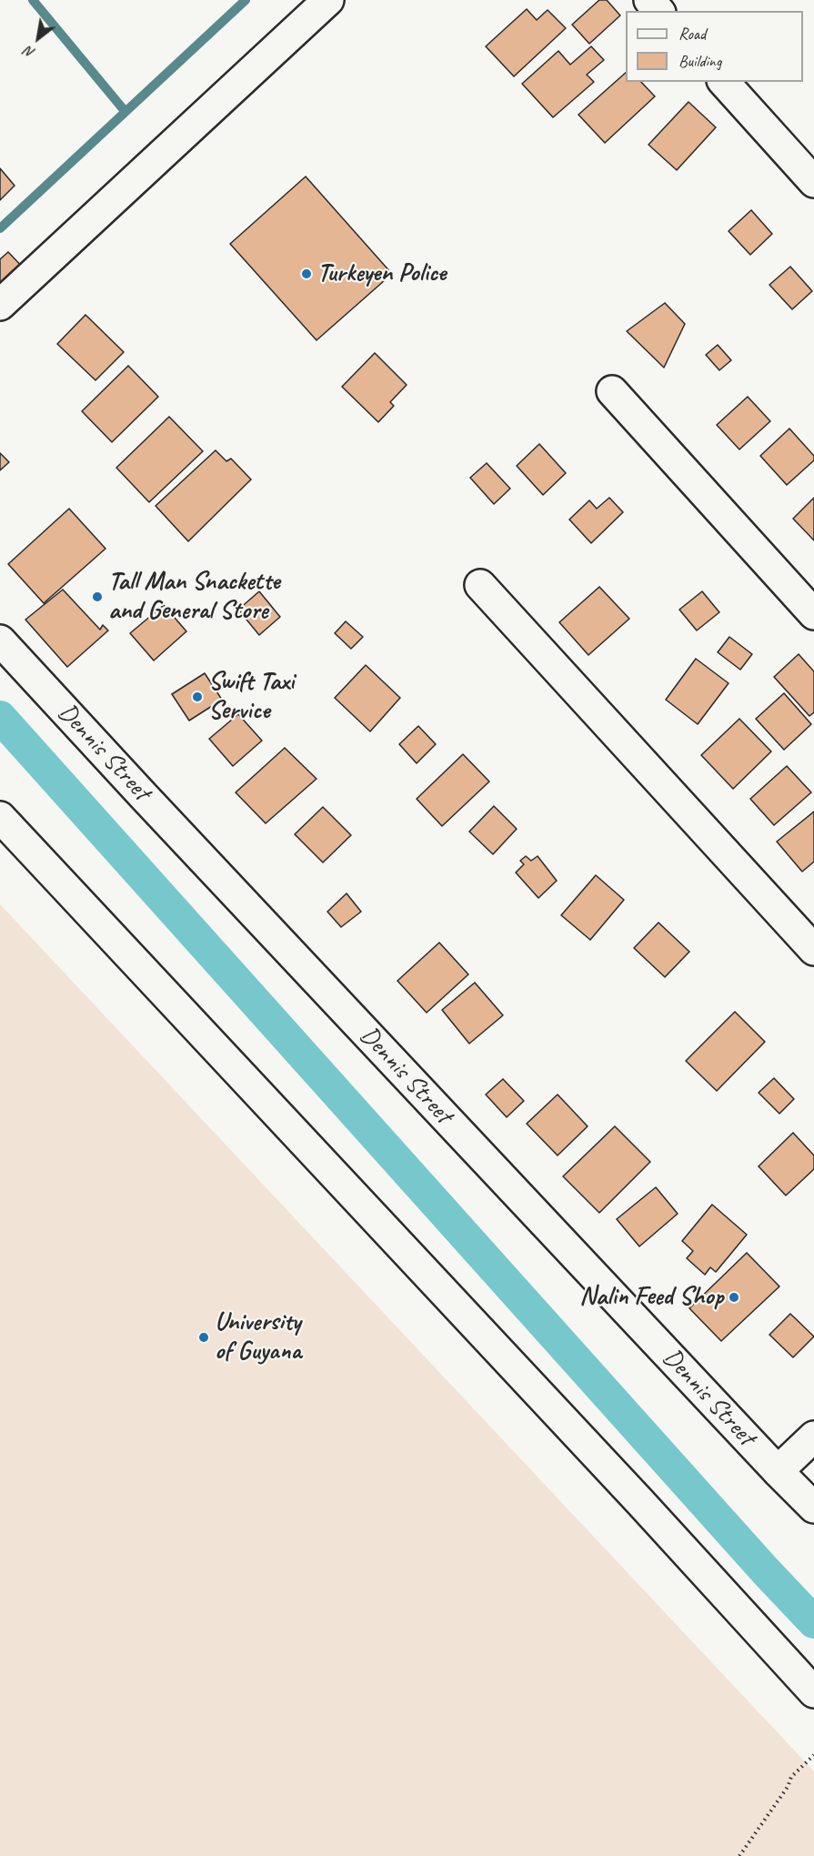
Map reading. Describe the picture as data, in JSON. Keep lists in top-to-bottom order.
{
  "streets": {
    "street": ["Dennis Street"]
  },
  "places": [
    "Turkeyen Police",
    "Tall Man Snackette and General Store",
    "Swift Taxi Service",
    "Nalin Feed Shop",
    "University of Guyana"
  ],
  "legend": ["Road", "Building"],
  "north": "bottom left"
}
